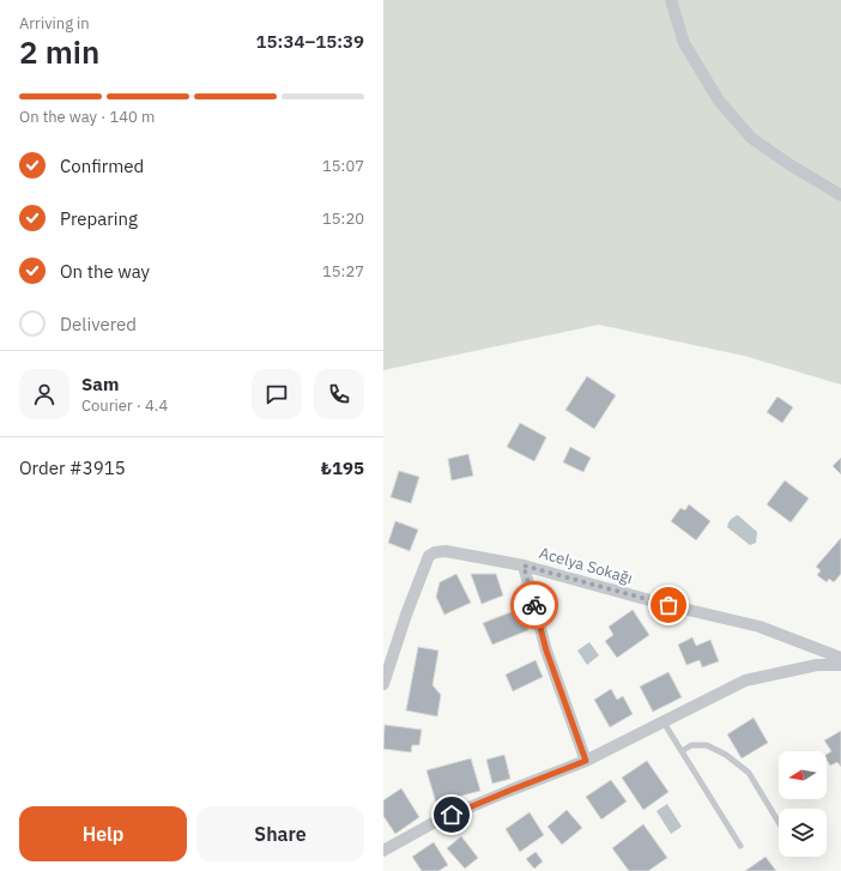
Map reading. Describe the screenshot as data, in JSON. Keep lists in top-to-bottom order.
{
  "streets": {
    "street": ["Acelya Sokağı"]
  },
  "north": "left",
  "page": {
    "heading": ["2 min", "Arriving in", "15:34–15:39"],
    "panel": [
      "Sam",
      "Courier · 4.4",
      "Order #3915",
      "₺195"
    ],
    "bar": "On the way · 140 m",
    "list": [
      ["Confirmed", "15:07"],
      ["Preparing", "15:20"],
      ["On the way", "15:27"],
      "Delivered"
    ],
    "buttons": ["Help", "Share"]
  }
}
